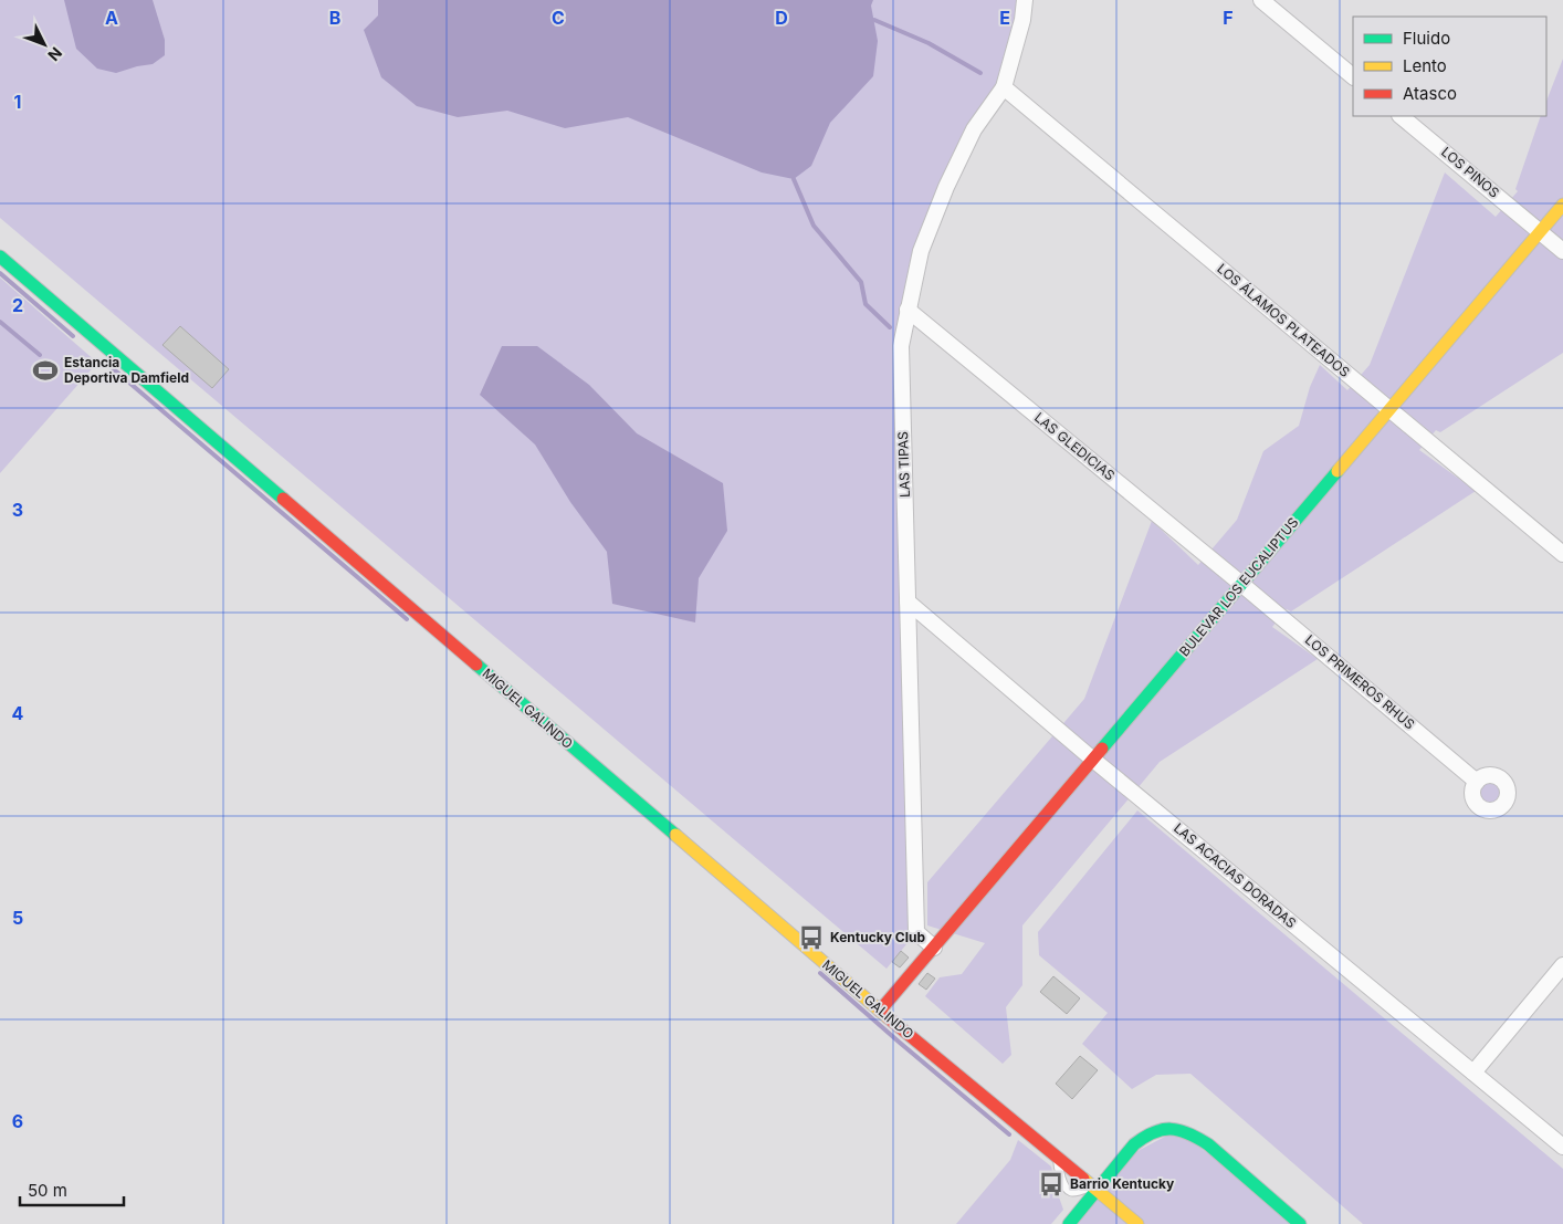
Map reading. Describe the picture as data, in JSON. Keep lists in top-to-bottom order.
{
  "streets": {
    "street": [
      "LOS PINOS",
      "LOS ÁLAMOS PLATEADOS",
      "LAS GLEDICIAS",
      "LAS TIPAS",
      "BULEVAR LOS EUCALIPTUS",
      "LOS PRIMEROS RHUS",
      "MIGUEL GALINDO",
      "LAS ACACIAS DORADAS"
    ]
  },
  "crossings": [
    ["LOS PINOS", "BULEVAR LOS EUCALIPTUS"],
    ["LOS ÁLAMOS PLATEADOS", "LAS TIPAS"],
    ["LOS ÁLAMOS PLATEADOS", "BULEVAR LOS EUCALIPTUS"],
    ["LAS GLEDICIAS", "LAS TIPAS"],
    ["LAS GLEDICIAS", "BULEVAR LOS EUCALIPTUS"],
    ["LAS GLEDICIAS", "LOS PRIMEROS RHUS"],
    ["LAS TIPAS", "BULEVAR LOS EUCALIPTUS"],
    ["LAS TIPAS", "LAS ACACIAS DORADAS"],
    ["BULEVAR LOS EUCALIPTUS", "LOS PRIMEROS RHUS"],
    ["BULEVAR LOS EUCALIPTUS", "MIGUEL GALINDO"],
    ["BULEVAR LOS EUCALIPTUS", "LAS ACACIAS DORADAS"]
  ],
  "places": {
    "sports": ["Estancia Deportiva Damfield"],
    "bus stop": ["Kentucky Club", "Barrio Kentucky"]
  },
  "legend": ["Fluido", "Lento", "Atasco"],
  "scale_bar": "50 m",
  "north": "bottom right",
  "grid": {
    "columns": [
      "A",
      "B",
      "C",
      "D",
      "E",
      "F"
    ],
    "rows": [
      "1",
      "2",
      "3",
      "4",
      "5",
      "6"
    ]
  }
}
